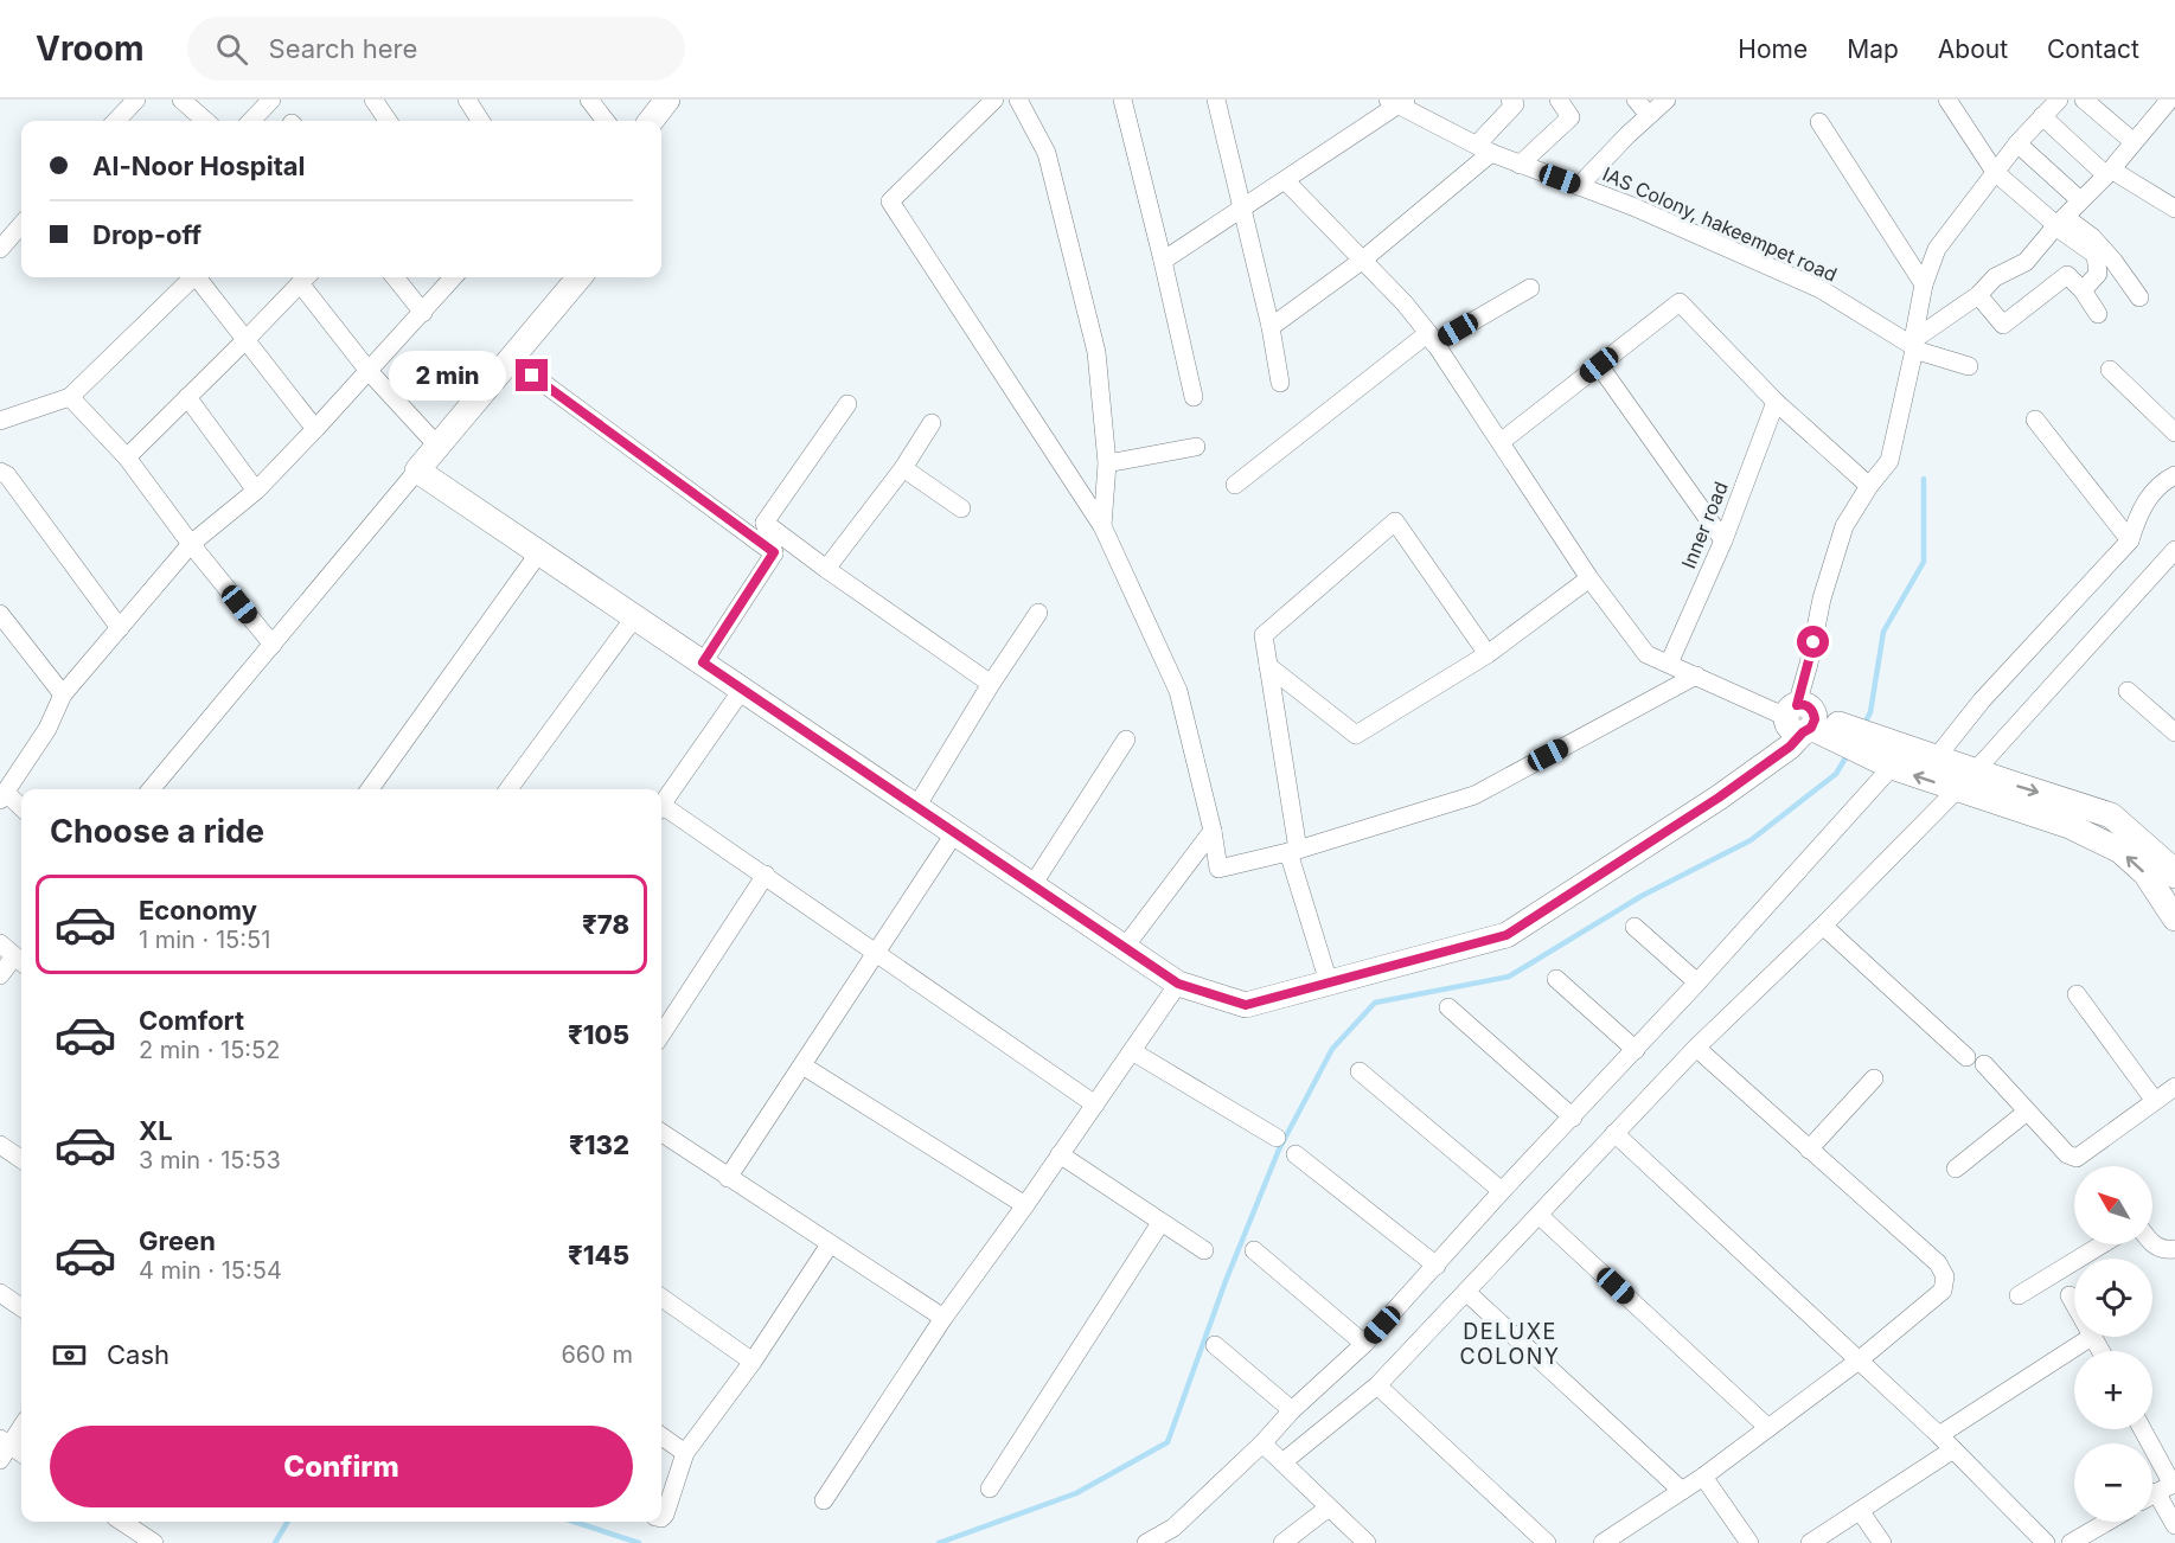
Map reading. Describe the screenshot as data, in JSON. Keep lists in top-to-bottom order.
{
  "streets": {
    "street": ["IAS Colony, hakeempet road", "Inner road"]
  },
  "districts": ["DELUXE COLONY"],
  "north": "top left",
  "page": {
    "header": "Vroom",
    "search": "Search here",
    "nav": [
      "Home",
      "Map",
      "About",
      "Contact"
    ],
    "banner": ["Al-Noor Hospital", "Drop-off"],
    "bubble": "2 min",
    "heading": "Choose a ride",
    "list": [
      {
        "name": "Economy",
        "note": "1 min · 15:51",
        "value": "₹78"
      },
      {
        "name": "Comfort",
        "note": "2 min · 15:52",
        "value": "₹105"
      },
      {
        "name": "XL",
        "note": "3 min · 15:53",
        "value": "₹132"
      },
      {
        "name": "Green",
        "note": "4 min · 15:54",
        "value": "₹145"
      }
    ],
    "map_buttons": ["+", "−"],
    "pay": ["Cash", "660 m"],
    "buttons": "Confirm"
  }
}
